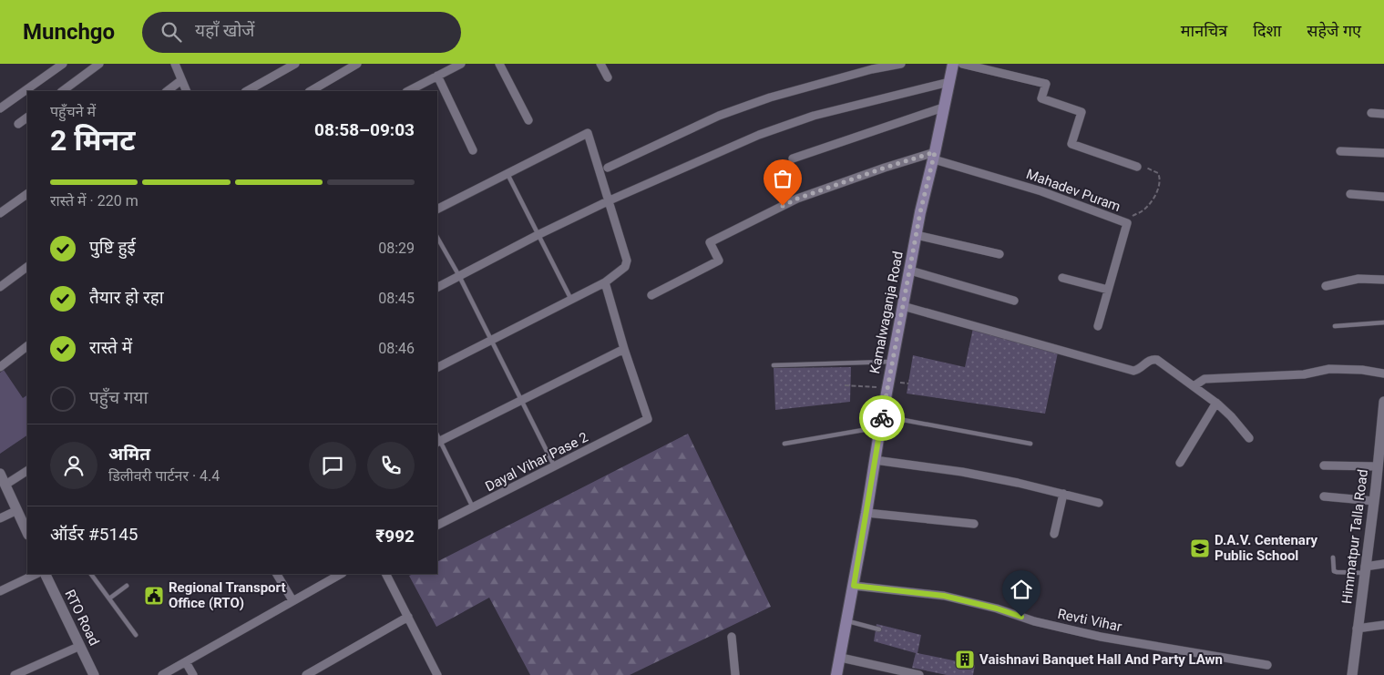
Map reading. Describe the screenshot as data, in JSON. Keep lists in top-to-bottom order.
{
  "streets": {
    "main road": ["Kamalwaganja Road"],
    "street": [
      "Mahadev Puram",
      "Dayal Vihar Pase 2",
      "Himmatpur Talla Road",
      "RTO Road",
      "Revti Vihar"
    ]
  },
  "crossings": [
    ["Mahadev Puram", "Kamalwaganja Road"],
    ["Kamalwaganja Road", "Revti Vihar"]
  ],
  "places": {
    "school or university": ["D.A.V. Centenary Public School"],
    "public building": ["Regional Transport Office (RTO)"],
    "building": ["Vaishnavi Banquet Hall And Party LAwn"]
  },
  "page": {
    "header": "Munchgo",
    "search": "यहाँ खोजें",
    "nav": ["मानचित्र", "दिशा", "सहेजे गए"],
    "heading": ["2 मिनट", "पहुँचने में", "08:58–09:03"],
    "panel": [
      "अमित",
      "डिलीवरी पार्टनर · 4.4",
      "ऑर्डर #5145",
      "₹992"
    ],
    "bar": "रास्ते में · 220 m",
    "list": [
      ["पुष्टि हुई", "08:29"],
      ["तैयार हो रहा", "08:45"],
      ["रास्ते में", "08:46"],
      "पहुँच गया"
    ]
  }
}
